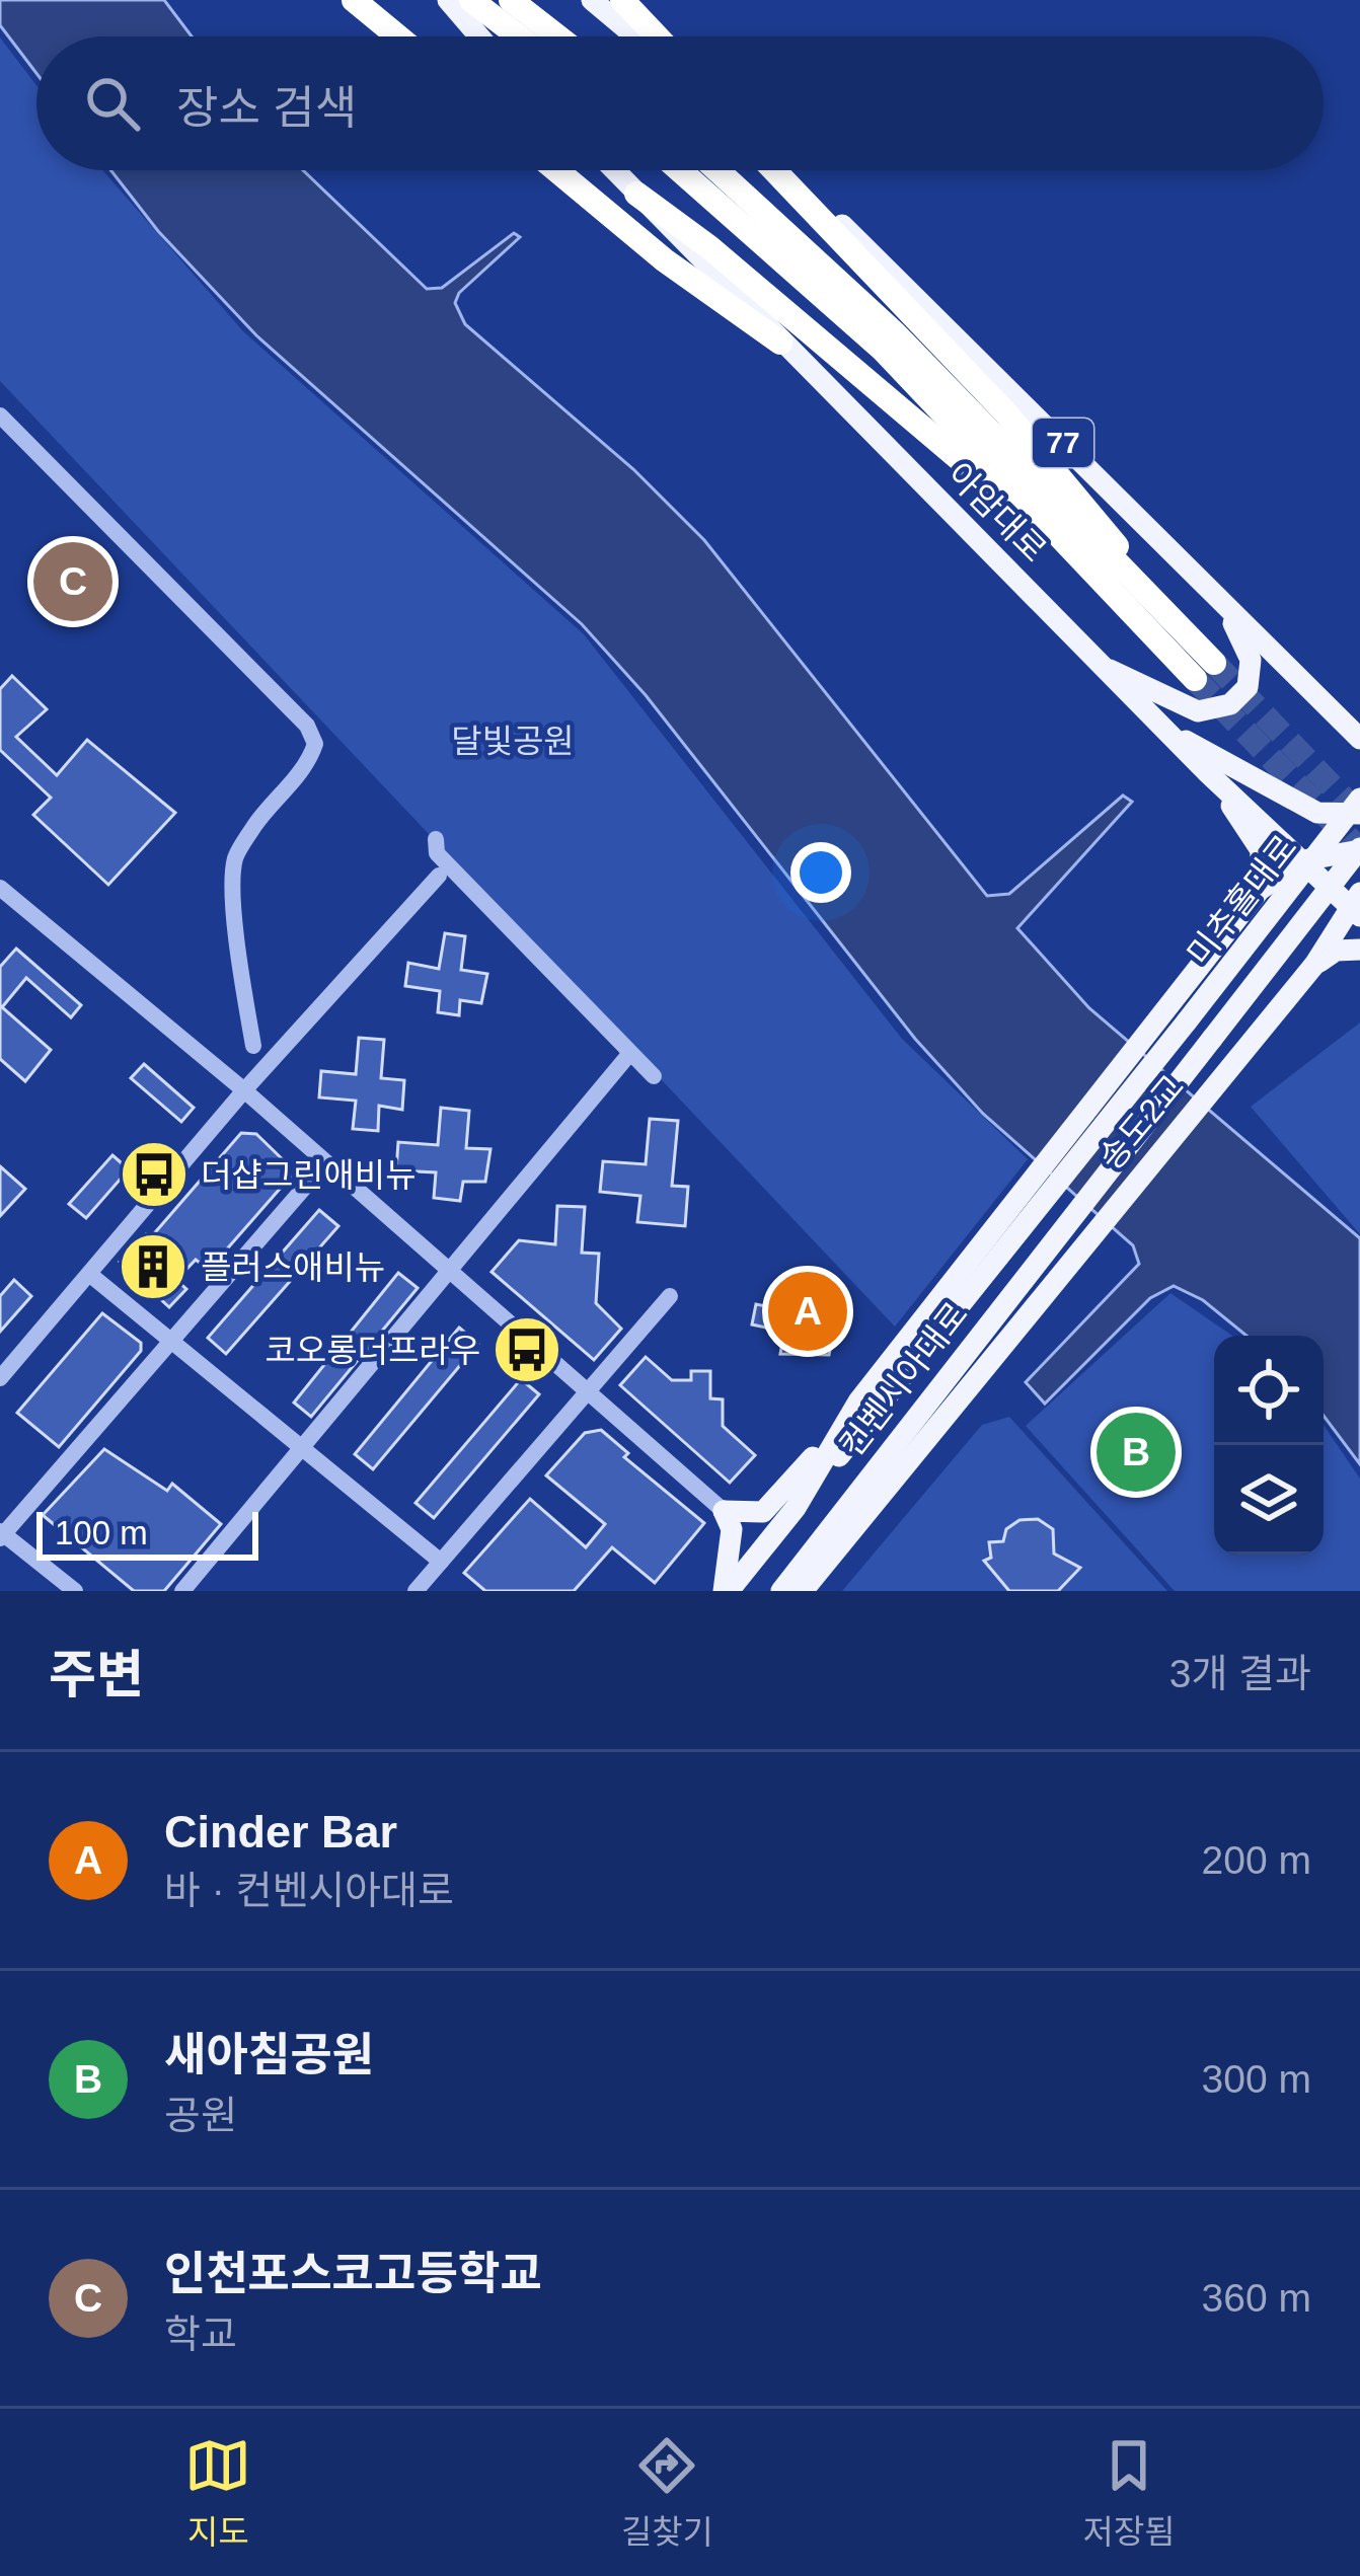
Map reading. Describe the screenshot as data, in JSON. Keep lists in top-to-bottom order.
{
  "streets": {
    "highway": ["아암대로"],
    "main road": [
      "77",
      "미추홀대로",
      "송도2교",
      "컨벤시아대로"
    ]
  },
  "crossings": [
    ["아암대로", "미추홀대로"],
    ["미추홀대로", "송도2교"],
    ["송도2교", "컨벤시아대로"]
  ],
  "parks": ["달빛공원"],
  "places": {
    "bus stop": ["더샵그린애비뉴", "코오롱더프라우"],
    "building": ["플러스애비뉴"]
  },
  "scale_bar": "100 m",
  "page": {
    "search": "장소 검색",
    "pins": ["C", "A", "B"],
    "scale": "100 m",
    "heading": ["주변", "3개 결과"],
    "list": [
      {
        "mark": "A",
        "name": "Cinder Bar",
        "note": "바 · 컨벤시아대로",
        "value": "200 m"
      },
      {
        "mark": "B",
        "name": "새아침공원",
        "note": "공원",
        "value": "300 m"
      },
      {
        "mark": "C",
        "name": "인천포스코고등학교",
        "note": "학교",
        "value": "360 m"
      }
    ],
    "nav": ["지도", "길찾기", "저장됨"]
  }
}
